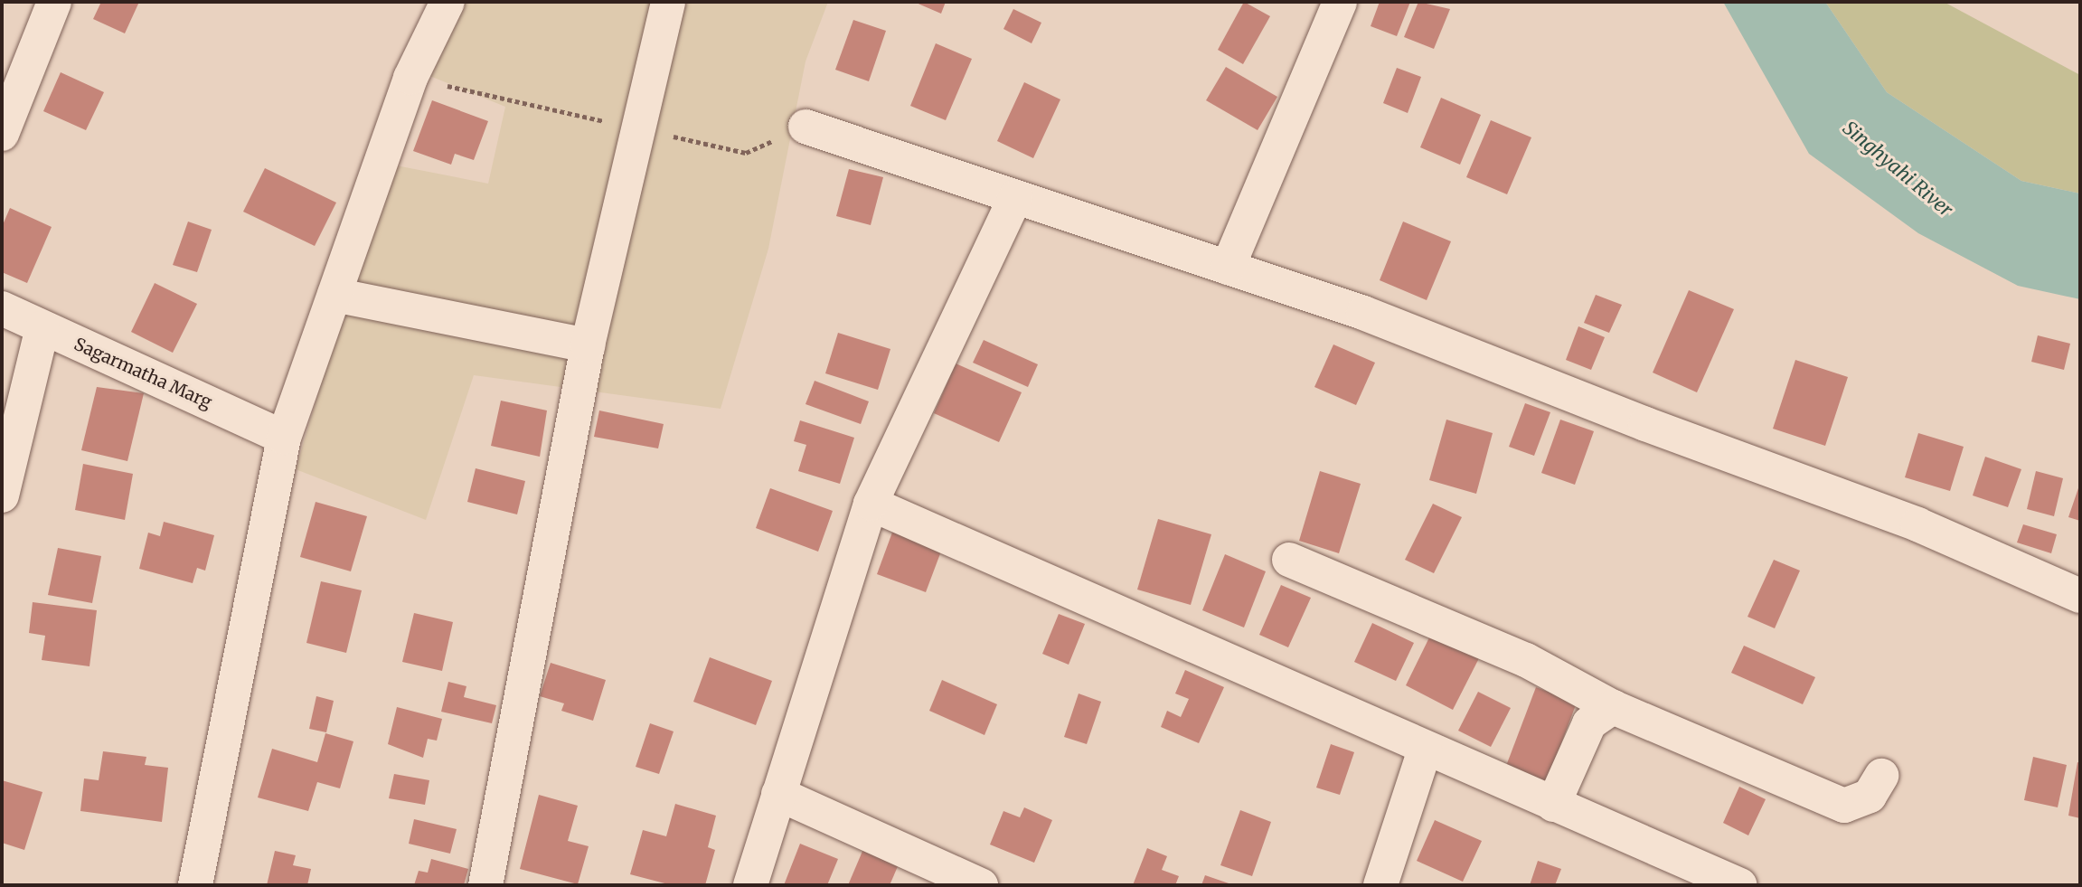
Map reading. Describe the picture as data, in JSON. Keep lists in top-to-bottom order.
{
  "streets": {
    "street": ["Sagarmatha Marg"]
  },
  "water": ["Singhyahi River"]
}
